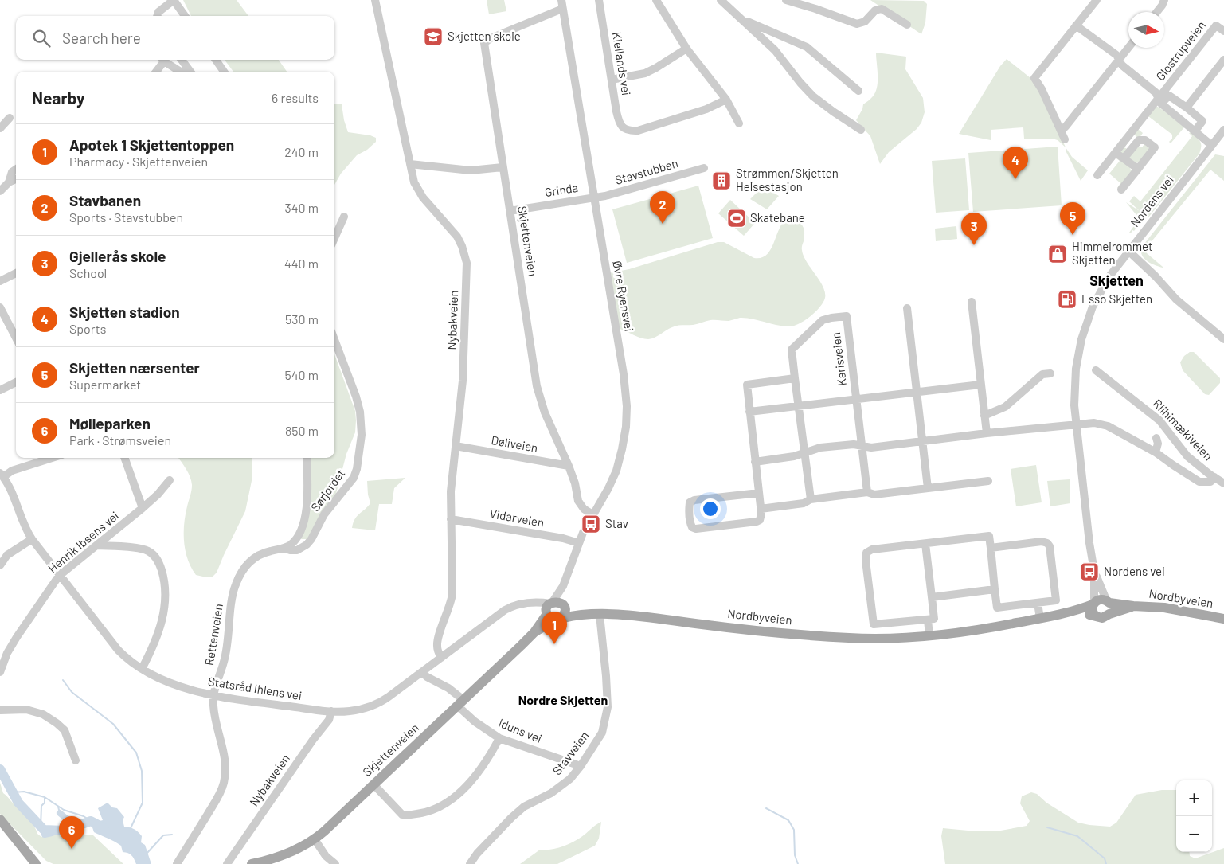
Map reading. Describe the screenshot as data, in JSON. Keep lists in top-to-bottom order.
{
  "streets": {
    "main road": ["Skjettenveien", "Nordbyveien"],
    "street": [
      "Glostrupveien",
      "Kiellands vei",
      "Stavstubben",
      "Grinda",
      "Nordens vei",
      "Øvre Ryensvei",
      "Nybakveien",
      "Karisveien",
      "Riihimækiveien",
      "Døliveien",
      "Sørjordet",
      "Vidarveien",
      "Henrik Ibsens vei",
      "Rettenveien",
      "Statsråd Ihlens vei",
      "Iduns vei",
      "Stavveien"
    ]
  },
  "crossings": [
    ["Glostrupveien", "Nordens vei"],
    ["Stavstubben", "Grinda"],
    ["Stavstubben", "Øvre Ryensvei"],
    ["Grinda", "Skjettenveien"],
    ["Grinda", "Øvre Ryensvei"],
    ["Nordens vei", "Riihimækiveien"],
    ["Nordens vei", "Nordbyveien"],
    ["Skjettenveien", "Øvre Ryensvei"],
    ["Skjettenveien", "Døliveien"],
    ["Skjettenveien", "Nordbyveien"],
    ["Skjettenveien", "Statsråd Ihlens vei"],
    ["Skjettenveien", "Iduns vei"],
    ["Øvre Ryensvei", "Vidarveien"],
    ["Øvre Ryensvei", "Nordbyveien"],
    ["Øvre Ryensvei", "Statsråd Ihlens vei"],
    ["Nybakveien", "Døliveien"],
    ["Nybakveien", "Vidarveien"],
    ["Nybakveien", "Statsråd Ihlens vei"],
    ["Sørjordet", "Rettenveien"],
    ["Henrik Ibsens vei", "Statsråd Ihlens vei"],
    ["Nordbyveien", "Statsråd Ihlens vei"],
    ["Nordbyveien", "Stavveien"],
    ["Rettenveien", "Statsråd Ihlens vei"],
    ["Statsråd Ihlens vei", "Iduns vei"],
    ["Iduns vei", "Stavveien"]
  ],
  "districts": ["Skjetten", "Nordre Skjetten"],
  "places": {
    "school or university": ["Skjetten skole"],
    "building": ["Strømmen/Skjetten Helsestasjon"],
    "sports": ["Skatebane"],
    "shop": ["Himmelrommet Skjetten"],
    "fuel station": ["Esso Skjetten"],
    "bus stop": ["Stav", "Nordens vei"]
  },
  "north": "right",
  "page": {
    "search": "Search here",
    "heading": ["Nearby", "6 results"],
    "list": [
      {
        "mark": "1",
        "name": "Apotek 1 Skjettentoppen",
        "note": "Pharmacy · Skjettenveien",
        "value": "240 m"
      },
      {
        "mark": "2",
        "name": "Stavbanen",
        "note": "Sports · Stavstubben",
        "value": "340 m"
      },
      {
        "mark": "3",
        "name": "Gjellerås skole",
        "note": "School",
        "value": "440 m"
      },
      {
        "mark": "4",
        "name": "Skjetten stadion",
        "note": "Sports",
        "value": "530 m"
      },
      {
        "mark": "5",
        "name": "Skjetten nærsenter",
        "note": "Supermarket",
        "value": "540 m"
      },
      {
        "mark": "6",
        "name": "Mølleparken",
        "note": "Park · Strømsveien",
        "value": "850 m"
      }
    ],
    "pins": [
      "4",
      "2",
      "5",
      "3",
      "1",
      "6"
    ],
    "map_buttons": ["+", "−"]
  }
}
